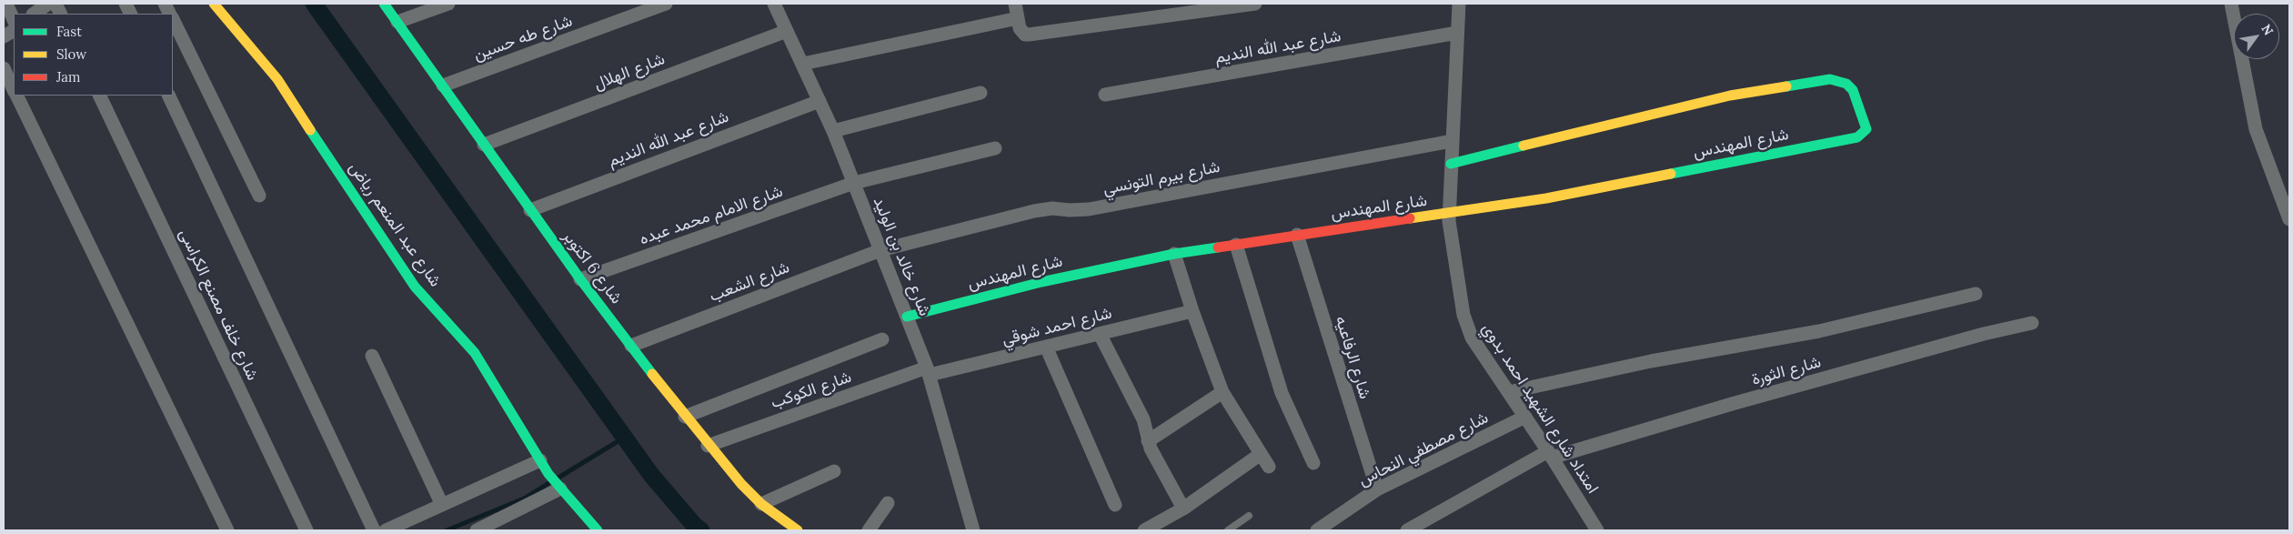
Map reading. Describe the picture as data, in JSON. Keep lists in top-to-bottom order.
{
  "streets": {
    "street": [
      "شارع طه حسين",
      "شارع عبد الله النديم",
      "شارع الهلال",
      "شارع المهندس",
      "شارع بيرم التونسي",
      "شارع الامام محمد عبده",
      "شارع عبد المنعم رياض",
      "شارع خالد بن الوليد",
      "شارع 6 اكتوبر",
      "شارع الشعب",
      "شارع خلف مصنع الكراسى",
      "شارع احمد شوقي",
      "شارع الرفاعيه",
      "شارع الثورة",
      "شارع الكوكب",
      "امتداد شارع الشهيد احمد بدوي",
      "شارع مصطفي النحاس"
    ]
  },
  "crossings": [
    ["شارع طه حسين", "شارع 6 اكتوبر"],
    ["شارع عبد الله النديم", "شارع خالد بن الوليد"],
    ["شارع عبد الله النديم", "شارع 6 اكتوبر"],
    ["شارع عبد الله النديم", "امتداد شارع الشهيد احمد بدوي"],
    ["شارع الهلال", "شارع خالد بن الوليد"],
    ["شارع الهلال", "شارع 6 اكتوبر"],
    ["شارع المهندس", "شارع خالد بن الوليد"],
    ["شارع المهندس", "شارع الرفاعيه"],
    ["شارع المهندس", "امتداد شارع الشهيد احمد بدوي"],
    ["شارع بيرم التونسي", "شارع خالد بن الوليد"],
    ["شارع بيرم التونسي", "شارع الشعب"],
    ["شارع بيرم التونسي", "امتداد شارع الشهيد احمد بدوي"],
    ["شارع الامام محمد عبده", "شارع خالد بن الوليد"],
    ["شارع الامام محمد عبده", "شارع 6 اكتوبر"],
    ["شارع خالد بن الوليد", "شارع الشعب"],
    ["شارع خالد بن الوليد", "شارع احمد شوقي"],
    ["شارع خالد بن الوليد", "شارع الكوكب"],
    ["شارع 6 اكتوبر", "شارع الشعب"],
    ["شارع 6 اكتوبر", "شارع الكوكب"],
    ["شارع احمد شوقي", "شارع الكوكب"],
    ["شارع الرفاعيه", "شارع مصطفي النحاس"],
    ["شارع الثورة", "امتداد شارع الشهيد احمد بدوي"],
    ["امتداد شارع الشهيد احمد بدوي", "شارع مصطفي النحاس"]
  ],
  "legend": ["Fast", "Slow", "Jam"],
  "north": "top right"
}
